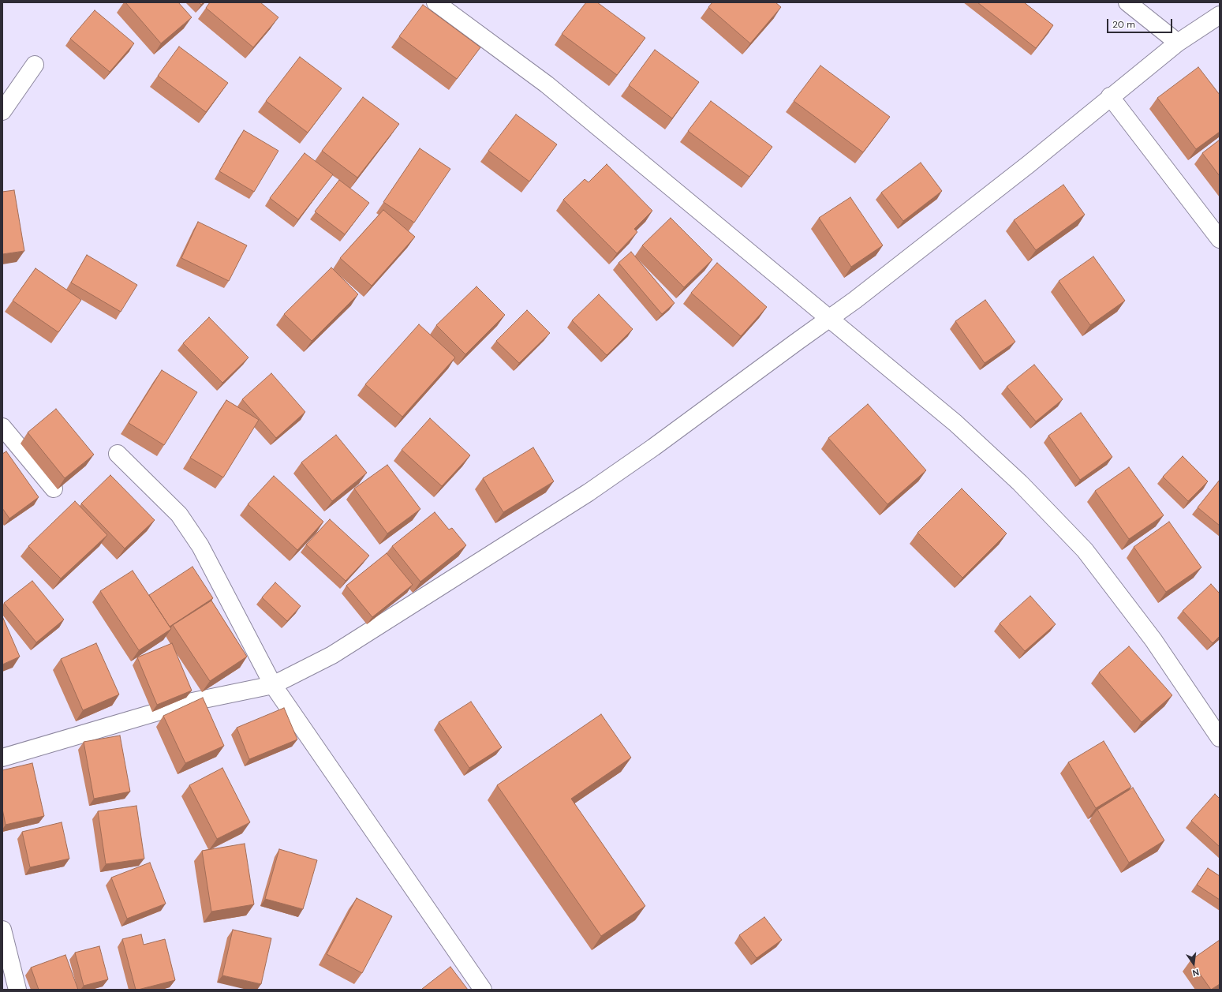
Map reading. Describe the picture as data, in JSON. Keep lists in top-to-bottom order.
{
  "scale_bar": "20 m",
  "north": "bottom"
}
